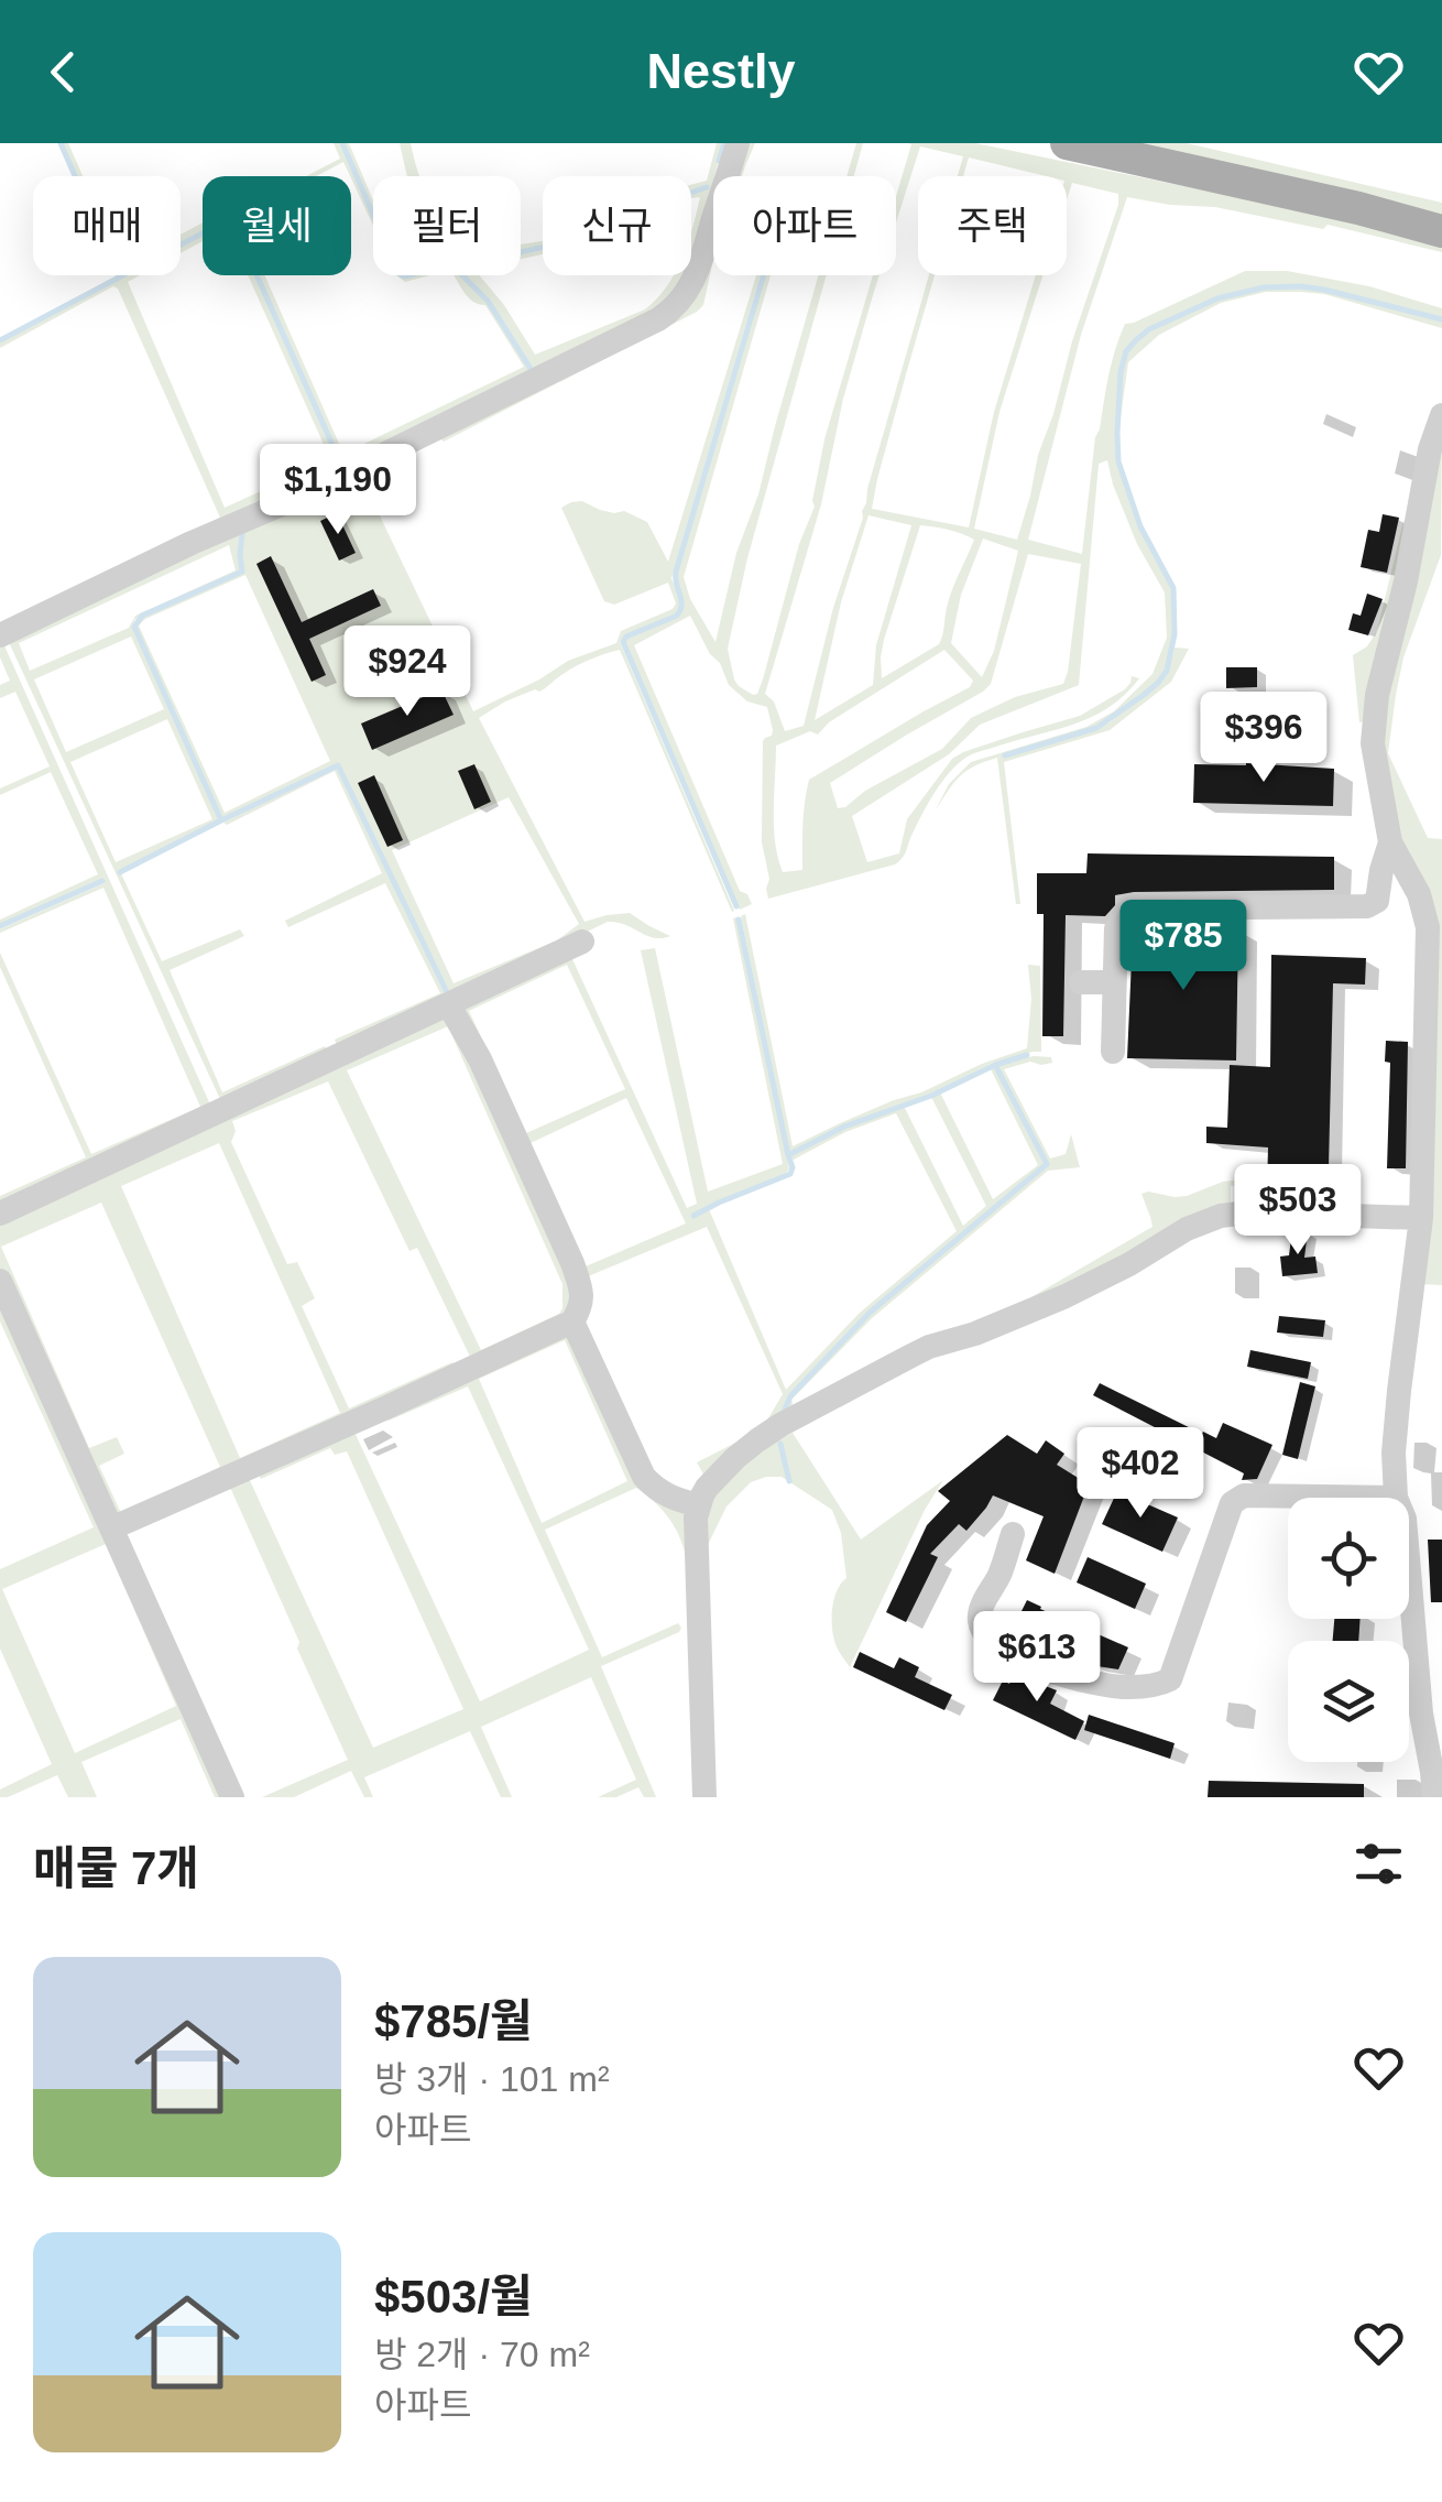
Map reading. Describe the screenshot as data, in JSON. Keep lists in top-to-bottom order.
{
  "page": {
    "header": "Nestly",
    "chip": [
      "매매",
      "월세",
      "필터",
      "신규",
      "아파트",
      "주택"
    ],
    "price": [
      "$1,190",
      "$924",
      "$396",
      "$785",
      "$503",
      "$402",
      "$613"
    ],
    "heading": "매물 7개",
    "list": [
      {
        "name": "$785/월",
        "note": "방 3개 · 101 m² · 아파트"
      },
      {
        "name": "$503/월",
        "note": "방 2개 · 70 m² · 아파트"
      }
    ]
  }
}
